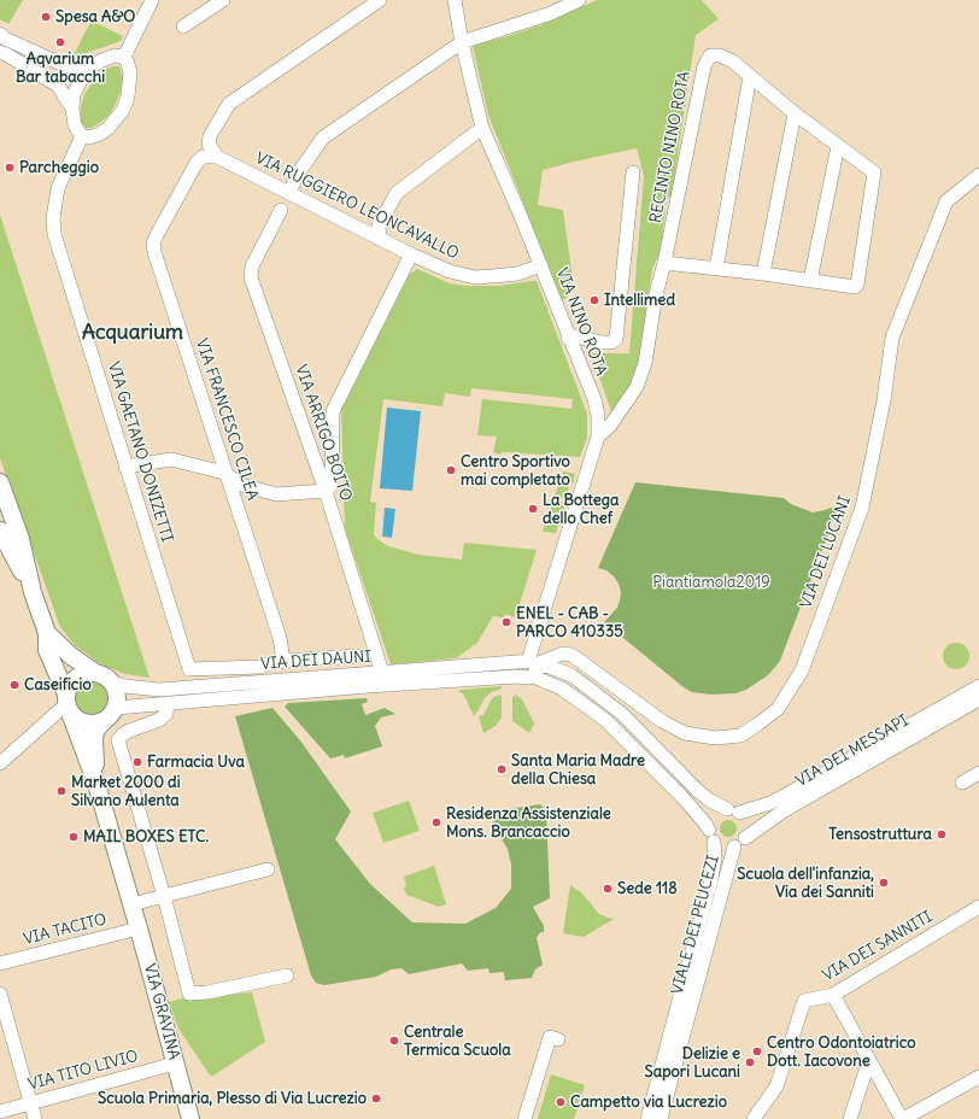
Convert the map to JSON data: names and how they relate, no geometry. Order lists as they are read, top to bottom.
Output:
{
  "streets": {
    "main road": ["VIA GRAVINA"],
    "street": [
      "RECINTO NINO ROTA",
      "VIA RUGGIERO LEONCAVALLO",
      "VIA NINO ROTA",
      "VIA FRANCESCO CILEA",
      "VIA ARRIGO BOITO",
      "VIA GAETANO DONIZETTI",
      "VIA DEI LUCANI",
      "VIA DEI DAUNI",
      "VIA DEI MESSAPI",
      "VIALE DEI PEUCEZI",
      "VIA TACITO",
      "VIA DEI SANNITI",
      "VIA TITO LIVIO"
    ]
  },
  "crossings": [
    ["RECINTO NINO ROTA", "VIA NINO ROTA"],
    ["VIA RUGGIERO LEONCAVALLO", "VIA NINO ROTA"],
    ["VIA RUGGIERO LEONCAVALLO", "VIA FRANCESCO CILEA"],
    ["VIA NINO ROTA", "VIA DEI DAUNI"],
    ["VIA FRANCESCO CILEA", "VIA GAETANO DONIZETTI"],
    ["VIA ARRIGO BOITO", "VIA DEI DAUNI"],
    ["VIA DEI DAUNI", "VIA DEI MESSAPI"],
    ["VIA DEI DAUNI", "VIALE DEI PEUCEZI"],
    ["VIA DEI DAUNI", "VIA GRAVINA"],
    ["VIA DEI MESSAPI", "VIALE DEI PEUCEZI"],
    ["VIA TACITO", "VIA GRAVINA"],
    ["VIA GRAVINA", "VIA TITO LIVIO"]
  ],
  "districts": ["Acquarium"],
  "parks": ["Piantiamola2019"],
  "places": [
    "Spesa A&O",
    "Aqvarium Bar tabacchi",
    "Parcheggio",
    "Intellimed",
    "Centro Sportivo mai completato",
    "La Bottega dello Chef",
    "ENEL - CAB - PARCO 410335",
    "Caseificio",
    "Farmacia Uva",
    "Santa Maria Madre della Chiesa",
    "Market 2000 di Silvano Aulenta",
    "Residenza Assistenziale Mons. Brancaccio",
    "Tensostruttura",
    "MAIL BOXES ETC.",
    "Scuola dell'infanzia, Via dei Sanniti",
    "Sede 118",
    "Centrale Termica Scuola",
    "Centro Odontoiatrico Dott. Iacovone",
    "Delizie e Sapori Lucani",
    "Scuola Primaria, Plesso di Via Lucrezio",
    "Campetto via Lucrezio"
  ]
}
